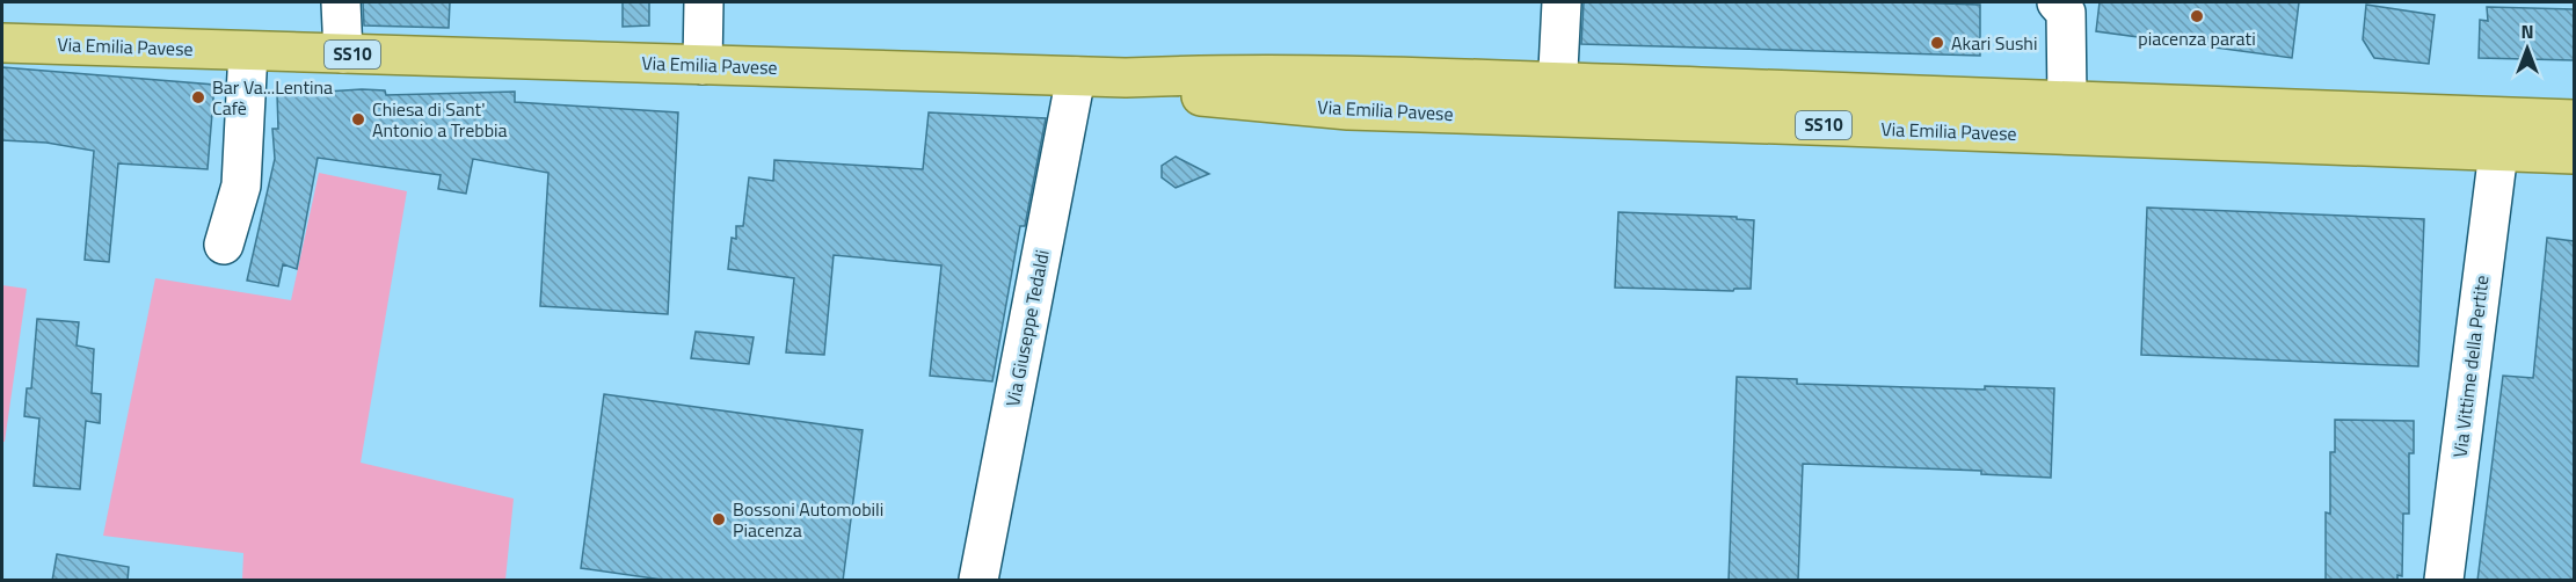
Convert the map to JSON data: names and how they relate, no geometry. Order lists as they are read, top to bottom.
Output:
{
  "streets": {
    "main road": ["Via Emilia Pavese", "SS10"],
    "street": ["Via Giuseppe Tedaldi", "Via Vittime della Pertite"]
  },
  "crossings": [
    ["Via Emilia Pavese", "Via Giuseppe Tedaldi"],
    ["Via Emilia Pavese", "Via Vittime della Pertite"]
  ],
  "places": [
    "piacenza parati",
    "Akari Sushi",
    "Bar Va...Lentina Cafè",
    "Chiesa di Sant' Antonio a Trebbia",
    "Bossoni Automobili Piacenza"
  ],
  "north": "top"
}
